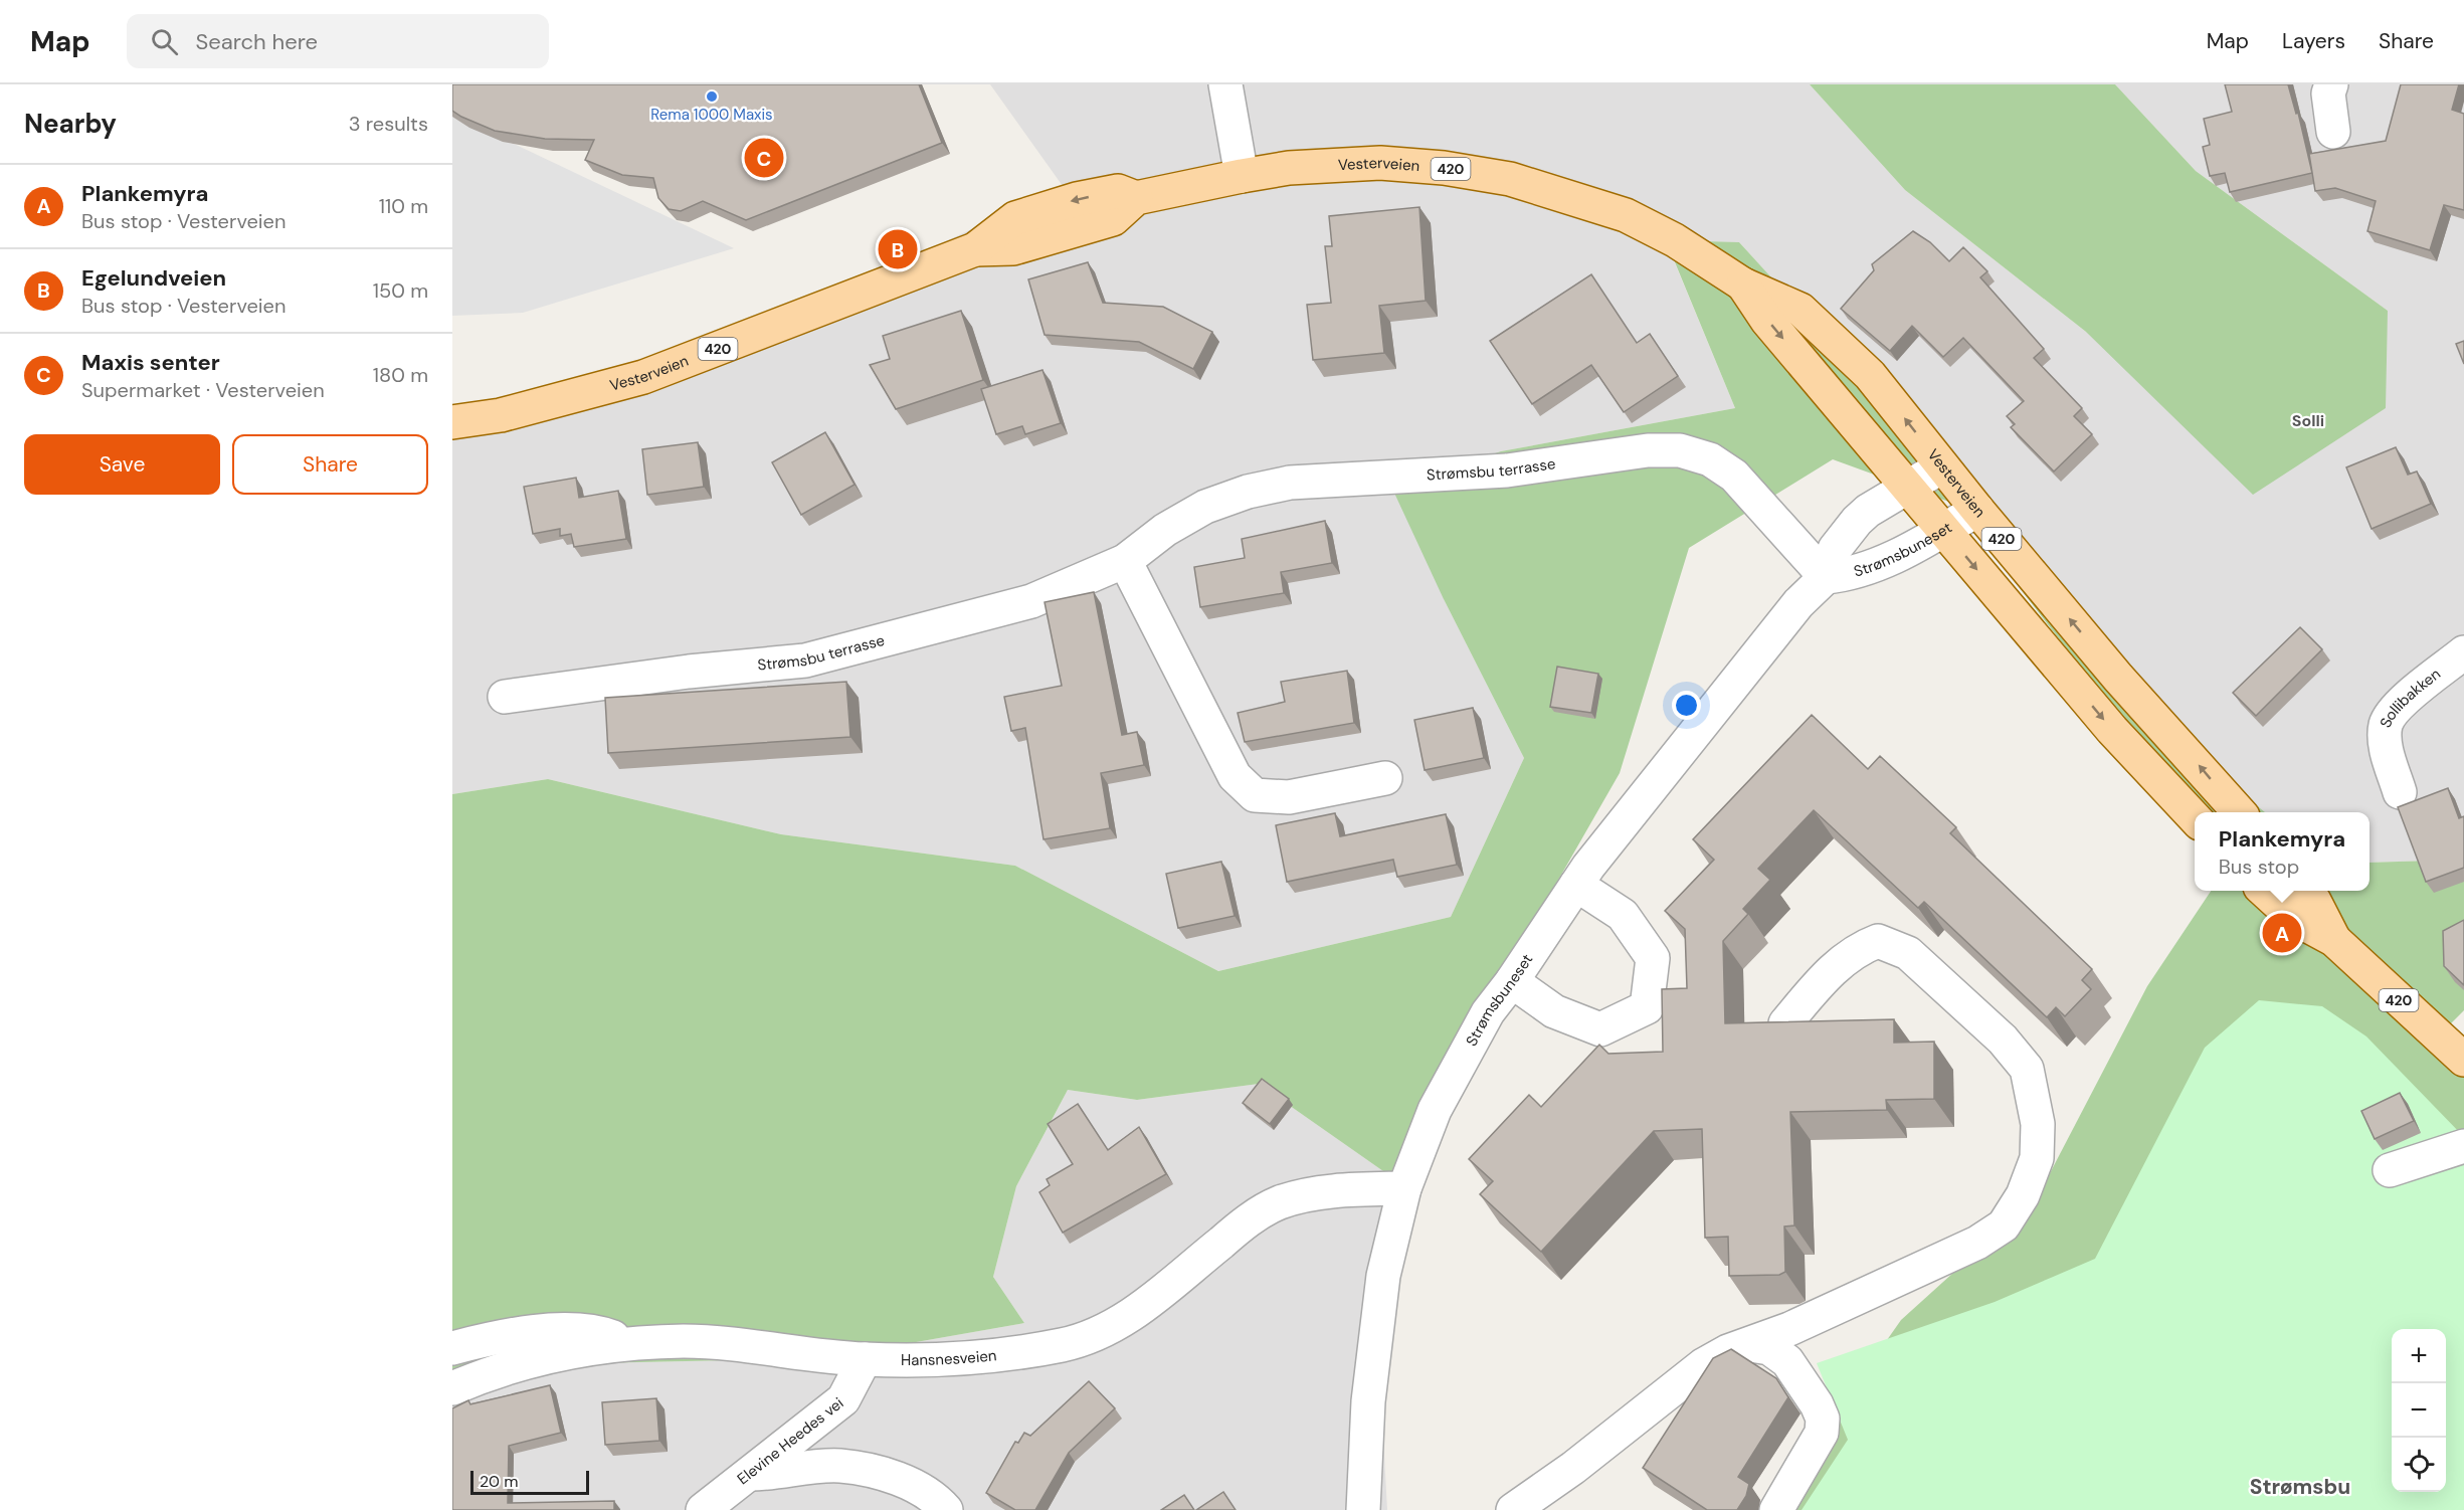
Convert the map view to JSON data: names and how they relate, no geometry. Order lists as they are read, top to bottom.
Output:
{
  "streets": {
    "main road": ["Vesterveien", "420"],
    "street": [
      "Strømsbu terrasse",
      "Strømsbuneset",
      "Sollibakken",
      "Hansnesveien",
      "Elevine Heedes vei"
    ]
  },
  "crossings": [
    ["Vesterveien", "Strømsbuneset"],
    ["Strømsbu terrasse", "Strømsbuneset"],
    ["Strømsbuneset", "Hansnesveien"],
    ["Hansnesveien", "Elevine Heedes vei"]
  ],
  "districts": ["Solli", "Strømsbu"],
  "places": ["Rema 1000 Maxis"],
  "scale_bar": "20 m",
  "page": {
    "header": "Map",
    "search": "Search here",
    "nav": ["Map", "Layers", "Share"],
    "heading": ["Nearby", "3 results"],
    "pins": ["C", "B", "A"],
    "list": [
      {
        "mark": "A",
        "name": "Plankemyra",
        "note": "Bus stop · Vesterveien",
        "value": "110 m"
      },
      {
        "mark": "B",
        "name": "Egelundveien",
        "note": "Bus stop · Vesterveien",
        "value": "150 m"
      },
      {
        "mark": "C",
        "name": "Maxis senter",
        "note": "Supermarket · Vesterveien",
        "value": "180 m"
      }
    ],
    "buttons": ["Save", "Share"],
    "popup": ["Plankemyra", "Bus stop"],
    "map_buttons": ["+", "−"],
    "scale": "20 m"
  }
}
